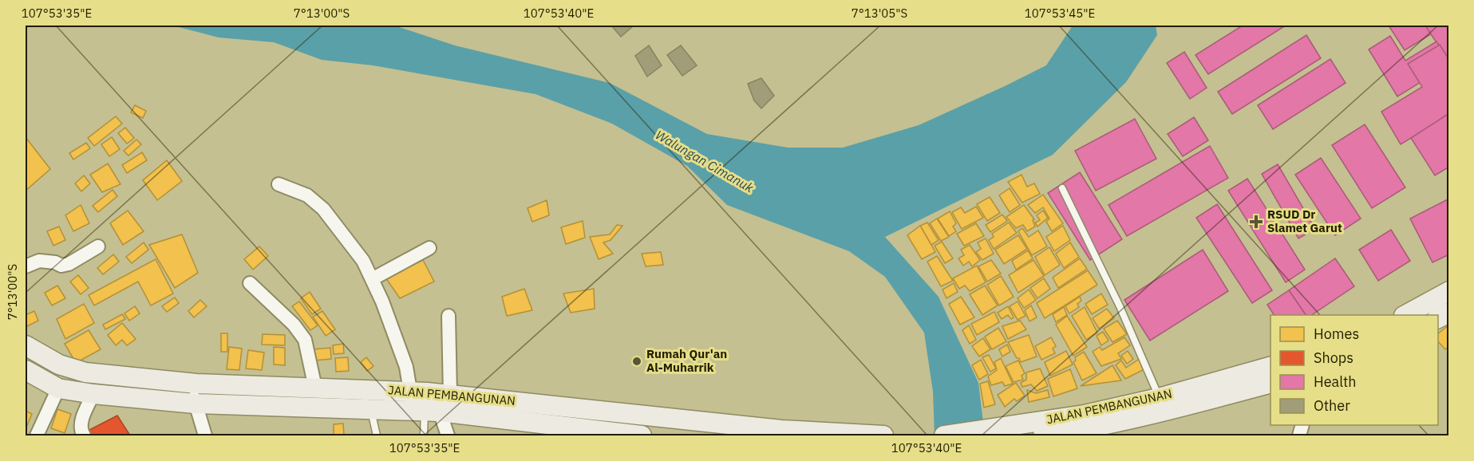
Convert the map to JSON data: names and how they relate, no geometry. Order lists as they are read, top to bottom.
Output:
{
  "streets": {
    "main road": ["JALAN PEMBANGUNAN"]
  },
  "water": ["Walungan Cimanuk"],
  "places": {
    "health": ["RSUD Dr Slamet Garut"],
    "other": ["Rumah Qur'an Al-Muharrik"]
  },
  "legend": [
    "Homes",
    "Shops",
    "Health",
    "Other"
  ],
  "coordinates": [
    "107°53'35\"E",
    "7°13'00\"S",
    "107°53'40\"E",
    "7°13'05\"S",
    "107°53'45\"E"
  ]
}
